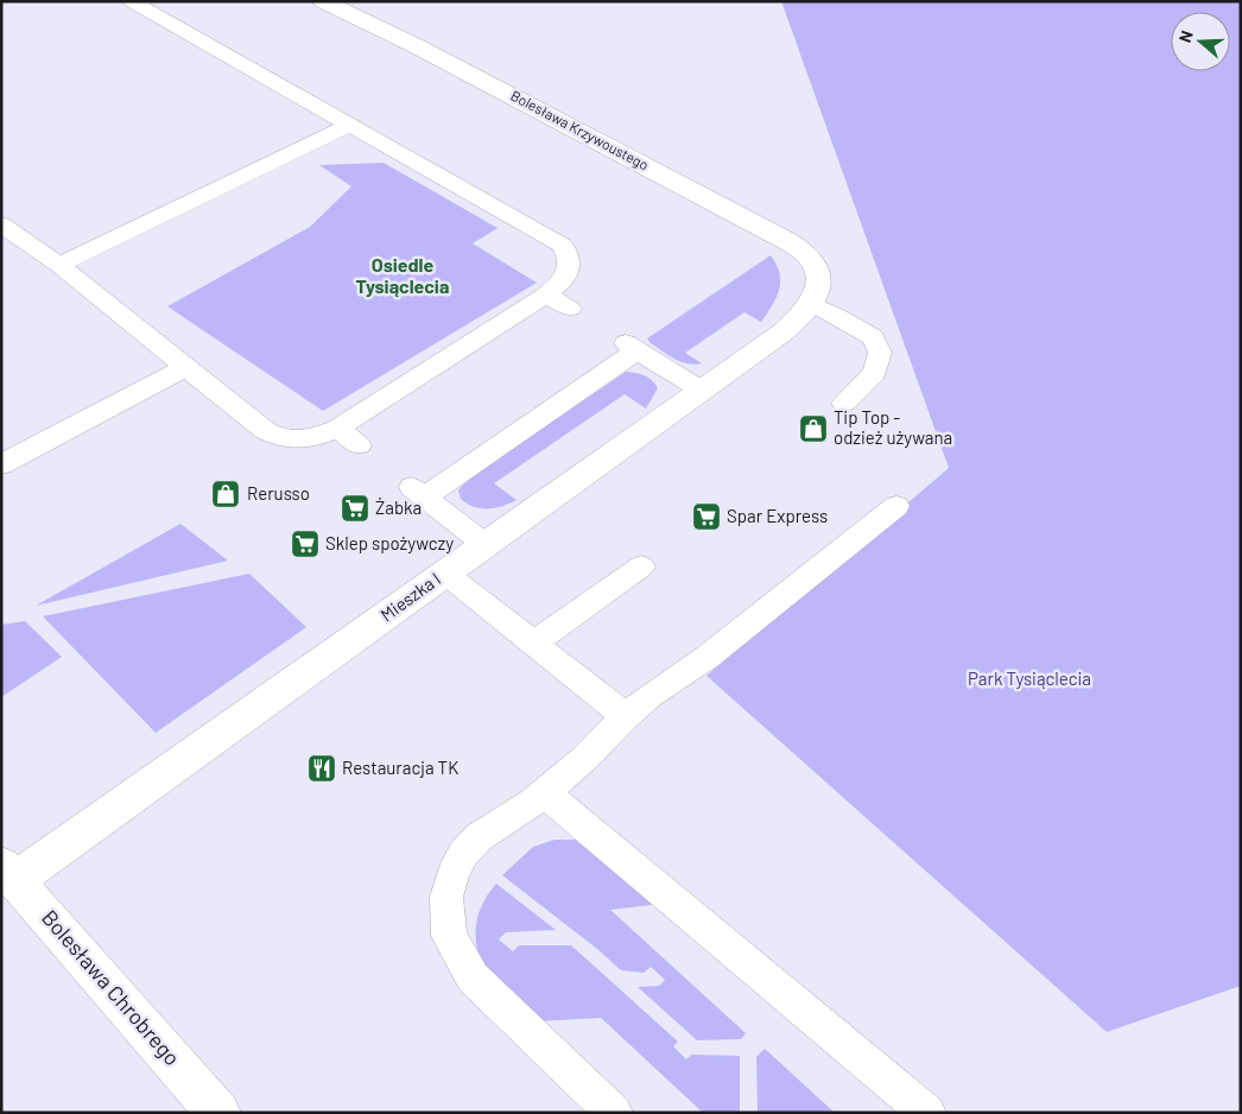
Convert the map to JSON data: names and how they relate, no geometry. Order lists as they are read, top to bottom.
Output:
{
  "streets": {
    "street": ["Bolesława Krzywoustego", "Mieszka I", "Bolesława Chrobrego"]
  },
  "crossings": [
    ["Bolesława Krzywoustego", "Mieszka I"],
    ["Mieszka I", "Bolesława Chrobrego"]
  ],
  "districts": ["Osiedle Tysiąclecia"],
  "parks": ["Park Tysiąclecia"],
  "places": {
    "shop": ["Tip Top - odzież używana", "Rerusso"],
    "supermarket": ["Żabka", "Spar Express", "Sklep spożywczy"],
    "restaurant": ["Restauracja TK"]
  },
  "north": "left"
}
